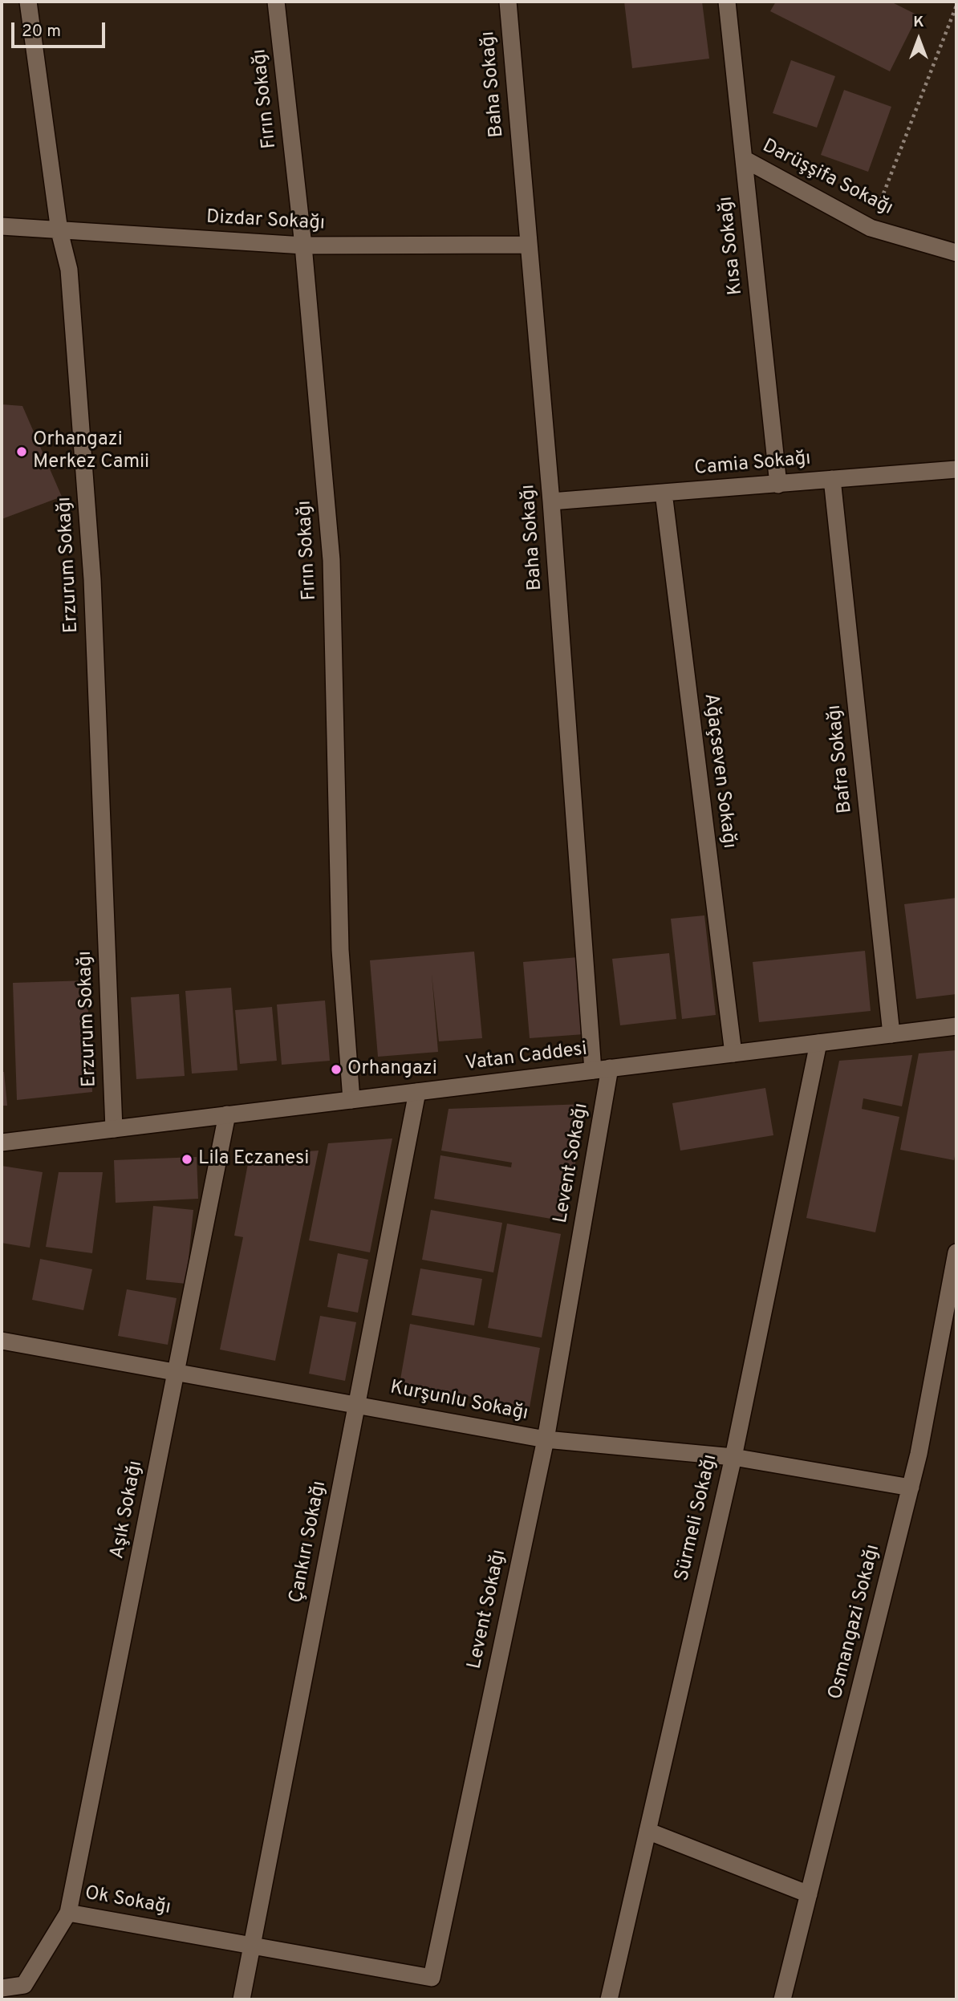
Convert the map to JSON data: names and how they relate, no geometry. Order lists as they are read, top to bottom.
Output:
{
  "streets": {
    "street": [
      "Baha Sokağı",
      "Fırın Sokağı",
      "Darüşşifa Sokağı",
      "Dizdar Sokağı",
      "Kısa Sokağı",
      "Camia Sokağı",
      "Erzurum Sokağı",
      "Bafra Sokağı",
      "Ağaçseven Sokağı",
      "Vatan Caddesi",
      "Levent Sokağı",
      "Kurşunlu Sokağı",
      "Aşık Sokağı",
      "Sürmeli Sokağı",
      "Çankırı Sokağı",
      "Osmangazi Sokağı",
      "Ok Sokağı"
    ]
  },
  "crossings": [
    ["Baha Sokağı", "Dizdar Sokağı"],
    ["Baha Sokağı", "Camia Sokağı"],
    ["Baha Sokağı", "Vatan Caddesi"],
    ["Baha Sokağı", "Levent Sokağı"],
    ["Fırın Sokağı", "Dizdar Sokağı"],
    ["Fırın Sokağı", "Vatan Caddesi"],
    ["Darüşşifa Sokağı", "Kısa Sokağı"],
    ["Dizdar Sokağı", "Erzurum Sokağı"],
    ["Kısa Sokağı", "Camia Sokağı"],
    ["Camia Sokağı", "Bafra Sokağı"],
    ["Camia Sokağı", "Ağaçseven Sokağı"],
    ["Erzurum Sokağı", "Vatan Caddesi"],
    ["Bafra Sokağı", "Vatan Caddesi"],
    ["Ağaçseven Sokağı", "Vatan Caddesi"],
    ["Vatan Caddesi", "Levent Sokağı"],
    ["Vatan Caddesi", "Aşık Sokağı"],
    ["Vatan Caddesi", "Sürmeli Sokağı"],
    ["Vatan Caddesi", "Çankırı Sokağı"],
    ["Levent Sokağı", "Kurşunlu Sokağı"],
    ["Levent Sokağı", "Çankırı Sokağı"],
    ["Levent Sokağı", "Ok Sokağı"],
    ["Kurşunlu Sokağı", "Aşık Sokağı"],
    ["Kurşunlu Sokağı", "Sürmeli Sokağı"],
    ["Kurşunlu Sokağı", "Çankırı Sokağı"],
    ["Kurşunlu Sokağı", "Osmangazi Sokağı"],
    ["Aşık Sokağı", "Ok Sokağı"],
    ["Çankırı Sokağı", "Ok Sokağı"]
  ],
  "places": ["Orhangazi Merkez Camii", "Orhangazi", "Lila Eczanesi"],
  "scale_bar": "20 m",
  "north": "top"
}
